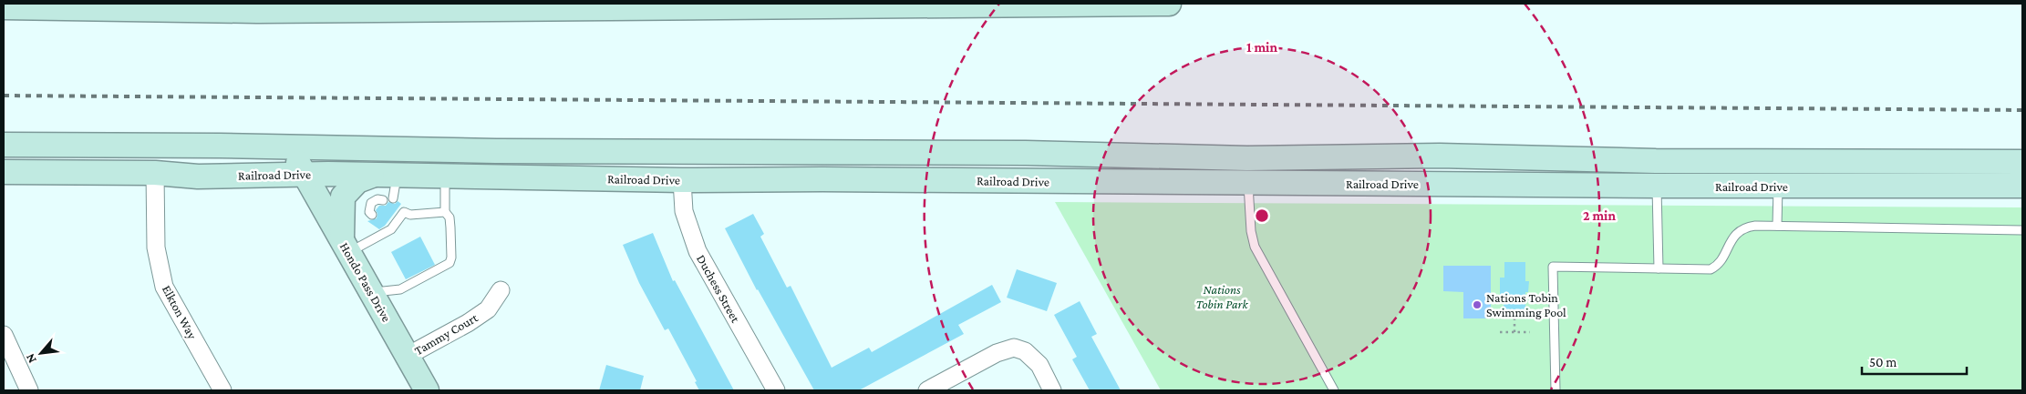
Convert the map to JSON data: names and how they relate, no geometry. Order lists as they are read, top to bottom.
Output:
{
  "streets": {
    "main road": ["Railroad Drive", "Hondo Pass Drive"],
    "street": ["Duchess Street", "Elkton Way", "Tammy Court"]
  },
  "crossings": [
    ["Railroad Drive", "Hondo Pass Drive"],
    ["Railroad Drive", "Duchess Street"],
    ["Railroad Drive", "Elkton Way"],
    ["Hondo Pass Drive", "Tammy Court"]
  ],
  "parks": ["Nations Tobin Park"],
  "places": ["Nations Tobin Swimming Pool"],
  "scale_bar": "50 m",
  "north": "bottom left",
  "rings": ["1 min", "2 min"]
}
